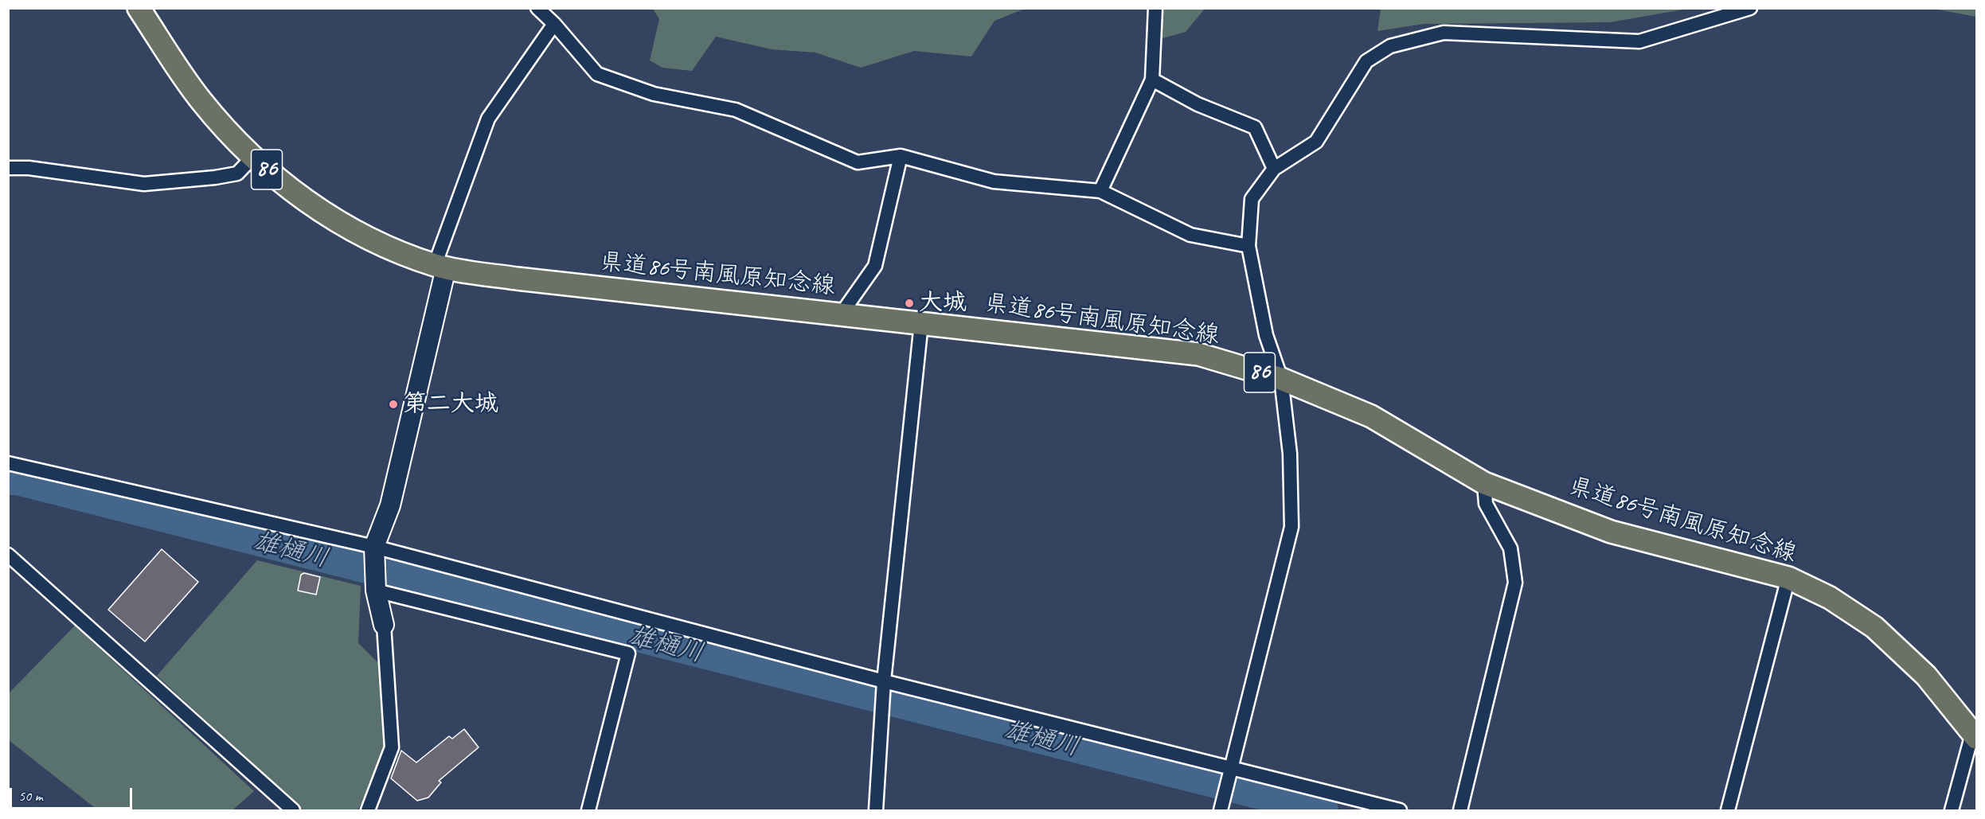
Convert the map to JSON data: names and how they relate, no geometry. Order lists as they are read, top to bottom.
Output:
{
  "streets": {
    "main road": ["86", "県道86号南風原知念線"]
  },
  "water": ["雄樋川"],
  "places": ["大城", "第二大城"],
  "scale_bar": "50 m"
}
